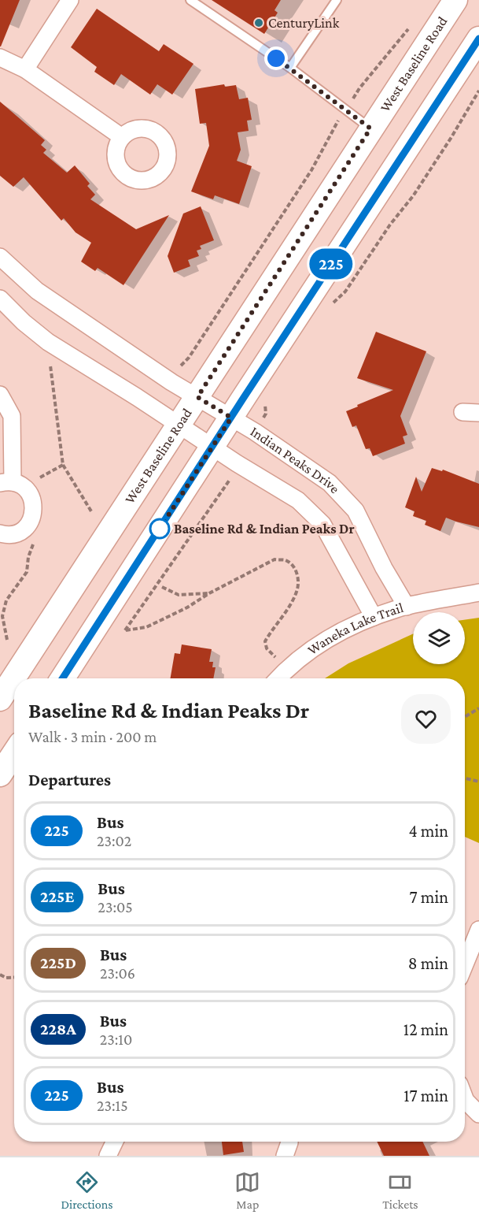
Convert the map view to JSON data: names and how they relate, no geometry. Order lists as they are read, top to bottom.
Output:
{
  "streets": {
    "main road": ["West Baseline Road"],
    "street": ["Indian Peaks Drive", "Waneka Lake Trail"]
  },
  "crossings": [
    ["West Baseline Road", "Indian Peaks Drive"],
    ["Indian Peaks Drive", "Waneka Lake Trail"]
  ],
  "places": ["CenturyLink", "Baseline Rd & Indian Peaks Dr"],
  "lines": ["bus line 225"],
  "page": {
    "on_map": "225",
    "heading": [
      ["Baseline Rd & Indian Peaks Dr", "Walk · 3 min · 200 m"],
      "Departures"
    ],
    "list": [
      {
        "mark": "225",
        "name": "Bus",
        "note": "23:02",
        "value": "4 min"
      },
      {
        "mark": "225E",
        "name": "Bus",
        "note": "23:05",
        "value": "7 min"
      },
      {
        "mark": "225D",
        "name": "Bus",
        "note": "23:06",
        "value": "8 min"
      },
      {
        "mark": "228A",
        "name": "Bus",
        "note": "23:10",
        "value": "12 min"
      },
      {
        "mark": "225",
        "name": "Bus",
        "note": "23:15",
        "value": "17 min"
      }
    ],
    "tabs": ["Directions", "Map", "Tickets"]
  }
}
